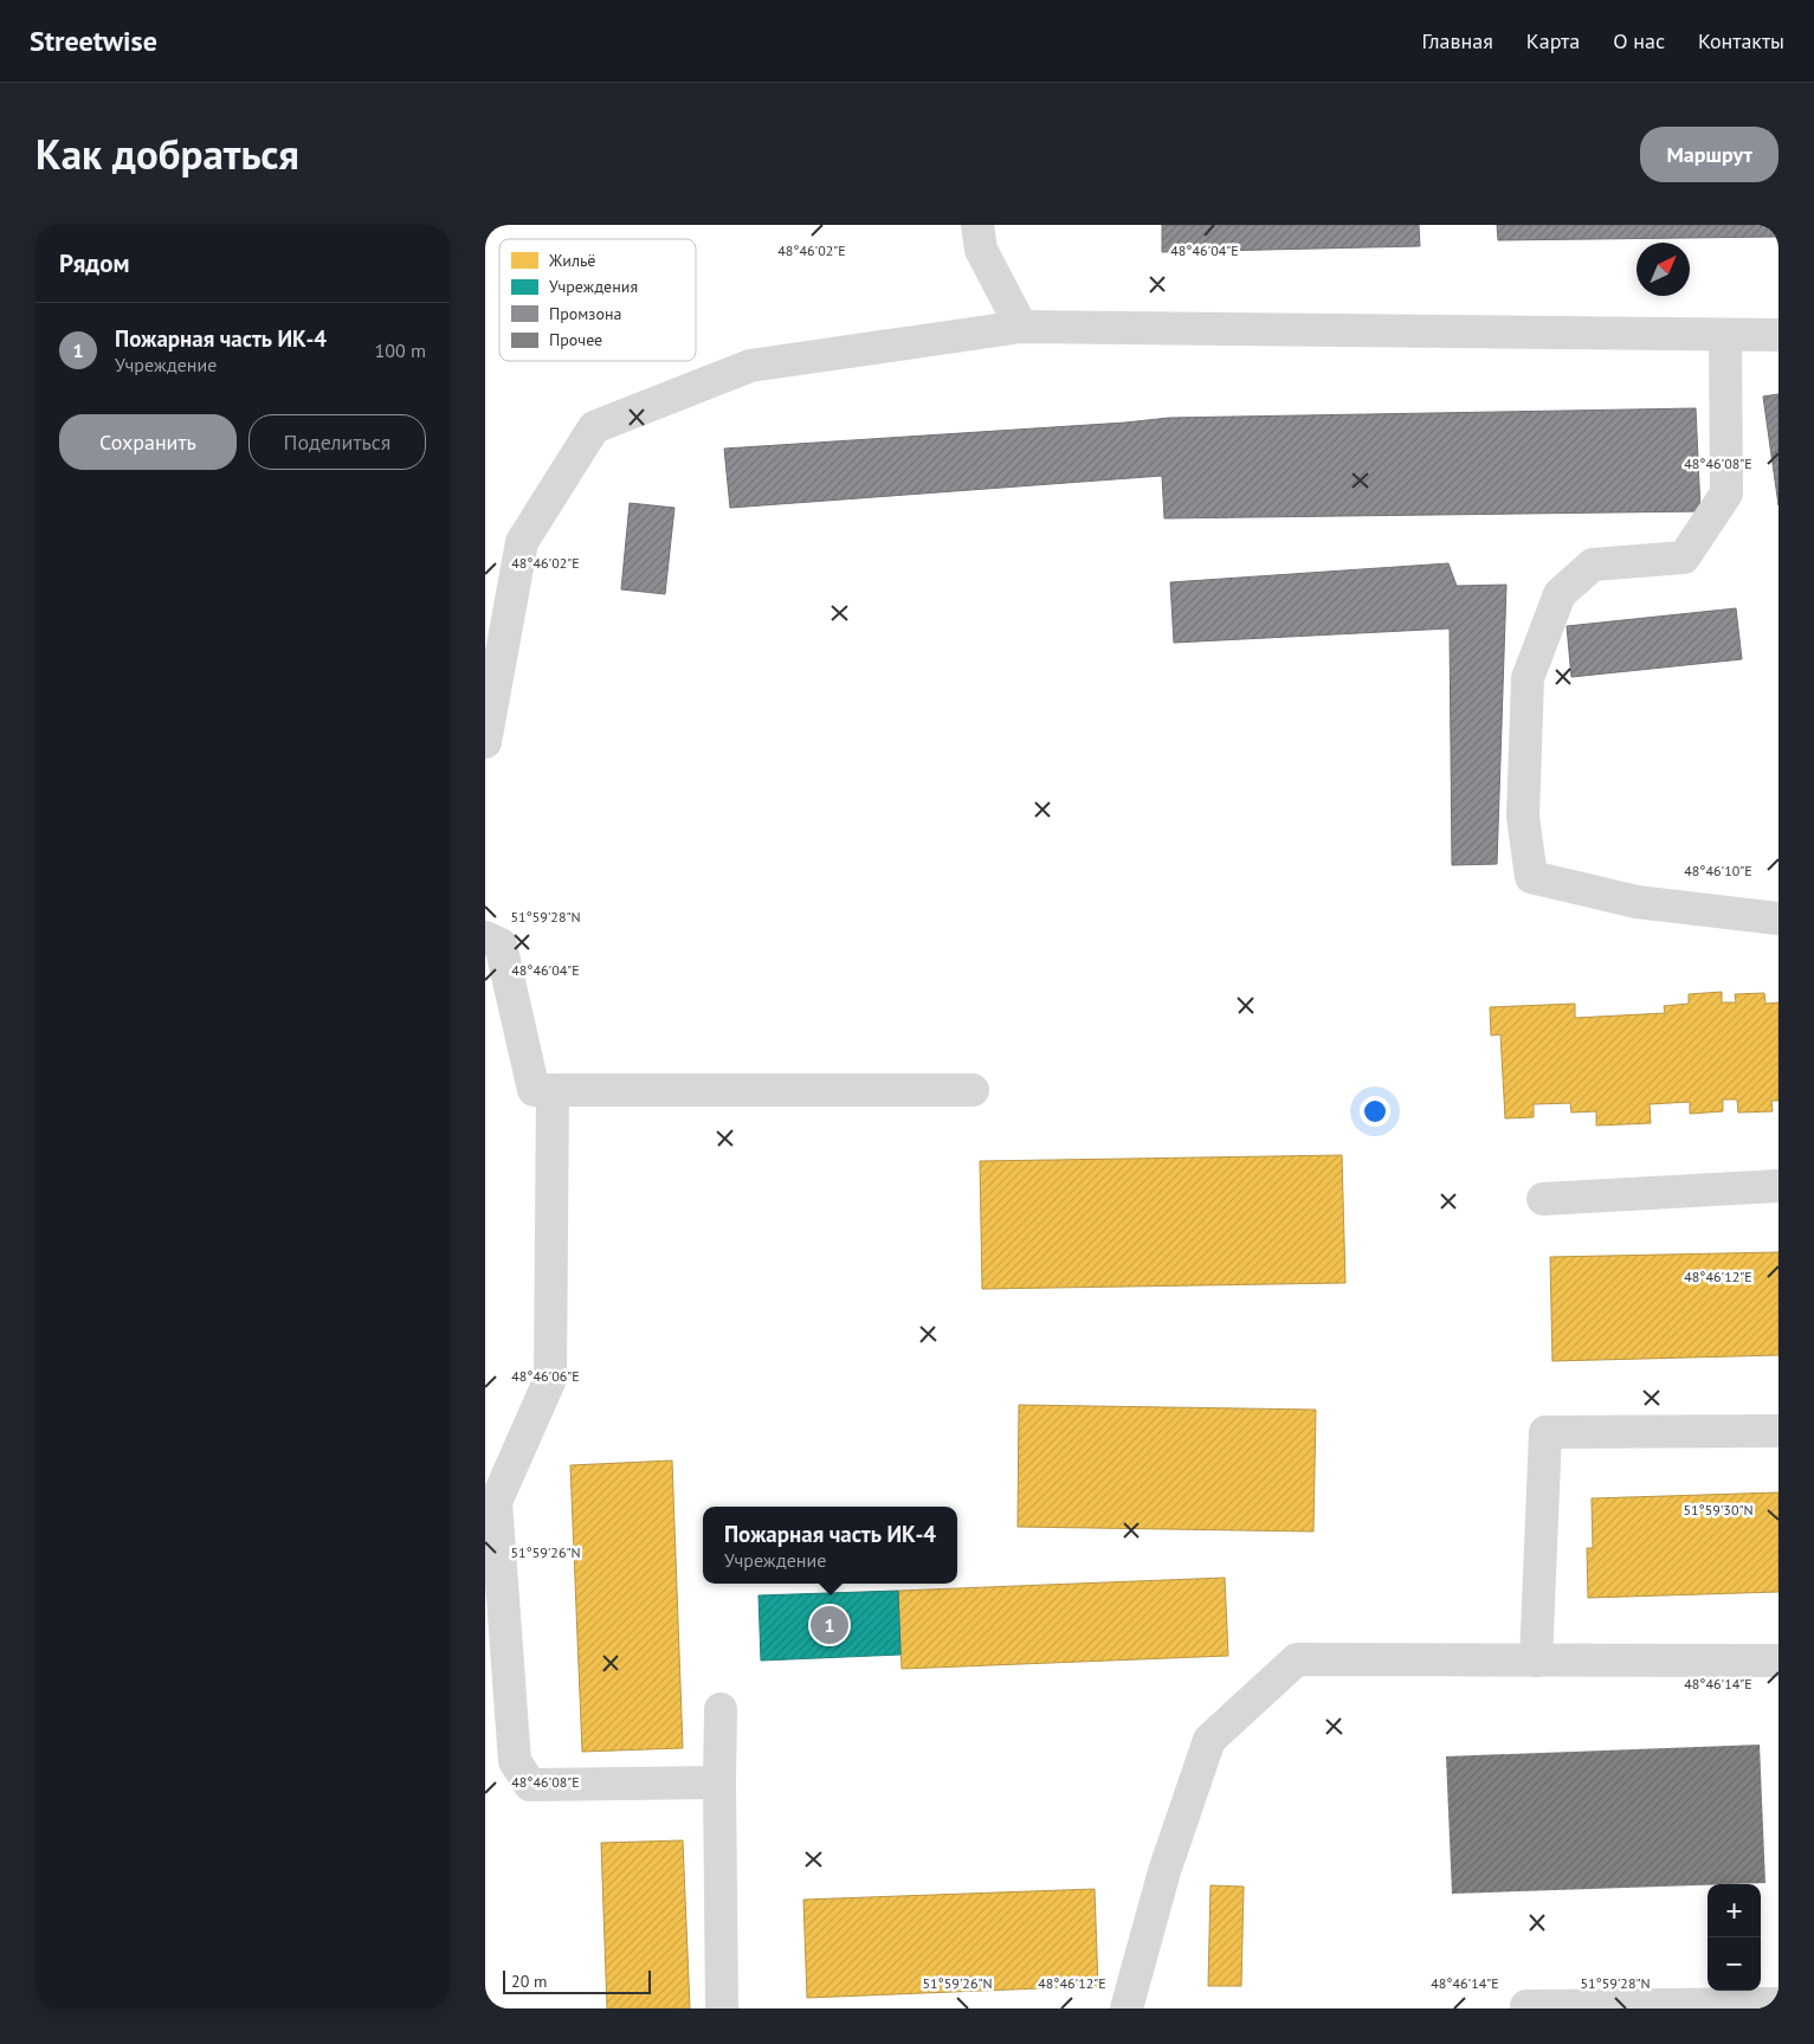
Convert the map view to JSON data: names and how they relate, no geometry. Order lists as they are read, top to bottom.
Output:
{
  "legend": [
    "Жильё",
    "Учреждения",
    "Промзона",
    "Прочее"
  ],
  "scale_bar": "20 m",
  "north": "top right",
  "page": {
    "header": "Streetwise",
    "nav": [
      "Главная",
      "Карта",
      "О нас",
      "Контакты"
    ],
    "title": "Как добраться",
    "buttons": [
      "Маршрут",
      ["Сохранить", "Поделиться"]
    ],
    "heading": "Рядом",
    "list": [
      {
        "mark": "1",
        "name": "Пожарная часть ИК-4",
        "note": "Учреждение",
        "value": "100 m"
      }
    ],
    "popup": ["Пожарная часть ИК-4", "Учреждение"],
    "pins": "1",
    "map_buttons": ["+", "−"],
    "scale": "20 m"
  },
  "coordinates": [
    "48°46'02\"E",
    "48°46'04\"E",
    "48°46'08\"E",
    "48°46'10\"E",
    "51°59'28\"N",
    "48°46'12\"E",
    "48°46'06\"E",
    "51°59'30\"N",
    "51°59'26\"N",
    "48°46'14\"E"
  ]
}
